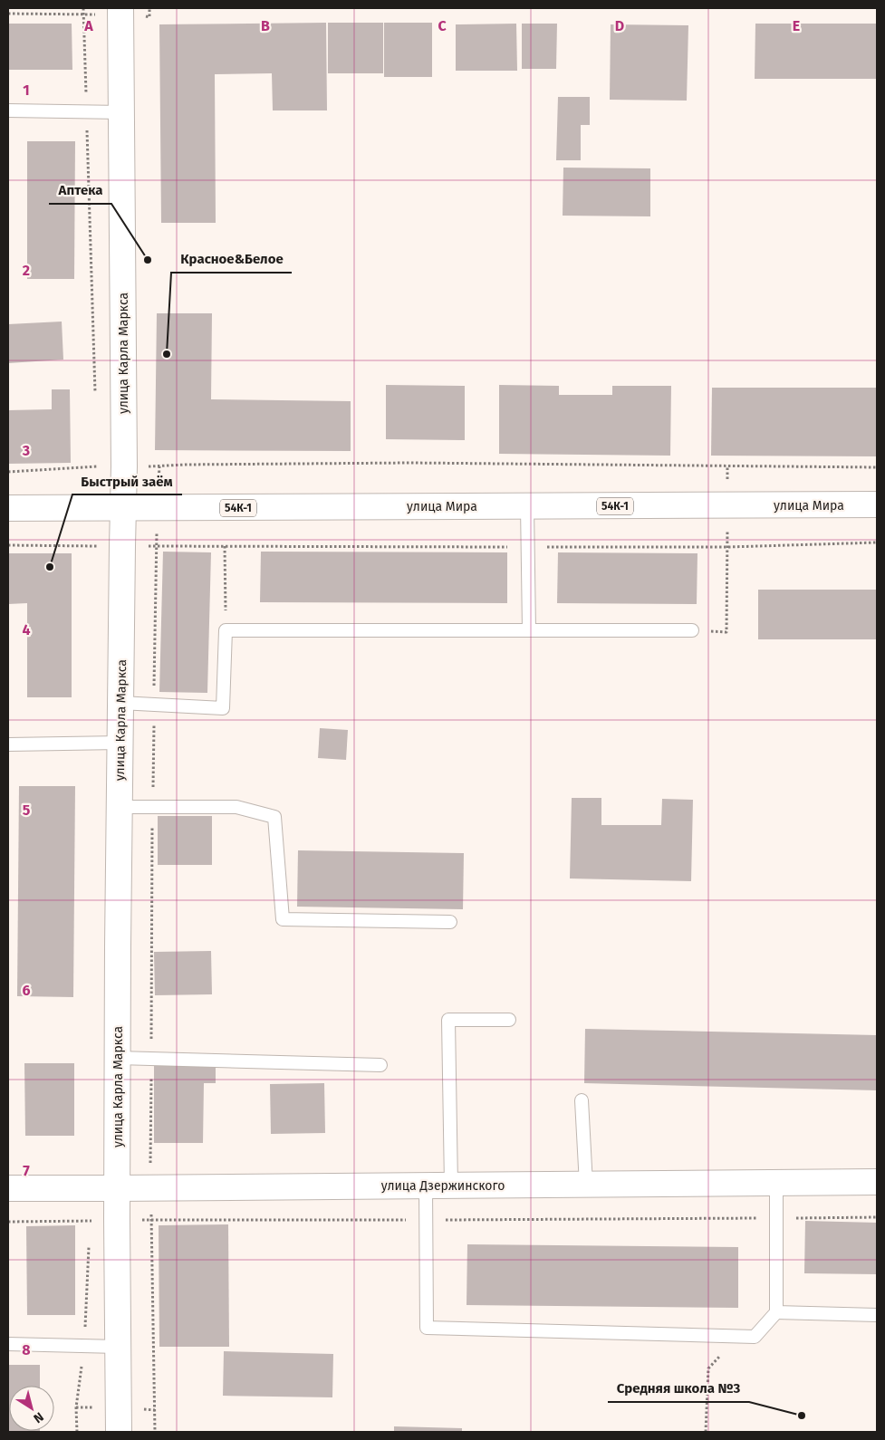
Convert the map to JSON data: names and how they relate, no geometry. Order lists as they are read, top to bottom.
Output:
{
  "streets": {
    "main road": [
      "улица Карла Маркса",
      "улица Мира",
      "54К-1",
      "улица Дзержинского"
    ]
  },
  "crossings": [
    ["улица Карла Маркса", "улица Мира"],
    ["улица Карла Маркса", "улица Дзержинского"]
  ],
  "places": [
    "Аптека",
    "Красное&Белое",
    "Быстрый заём",
    "Средняя школа №3"
  ],
  "north": "bottom right",
  "grid": {
    "columns": [
      "A",
      "B",
      "C",
      "D",
      "E"
    ],
    "rows": [
      "1",
      "2",
      "3",
      "4",
      "5",
      "6",
      "7",
      "8"
    ]
  }
}
